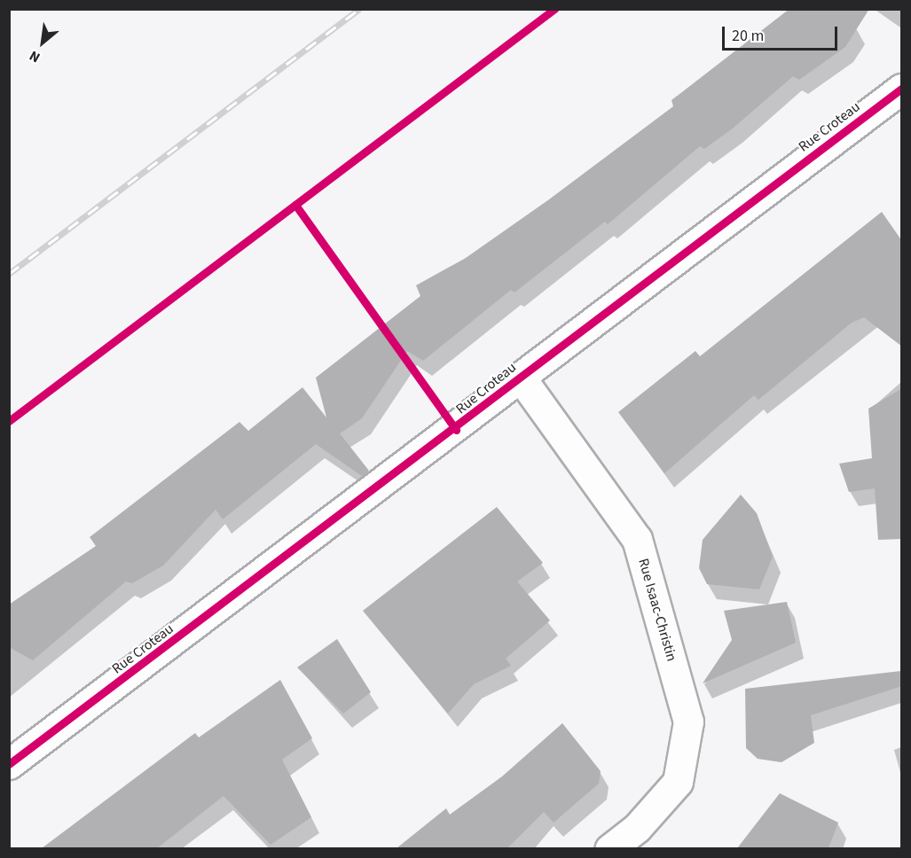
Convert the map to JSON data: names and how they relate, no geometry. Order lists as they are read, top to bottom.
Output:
{
  "streets": {
    "street": ["Rue Croteau", "Rue Isaac-Christin"]
  },
  "crossings": [
    ["Rue Croteau", "Rue Isaac-Christin"]
  ],
  "scale_bar": "20 m",
  "north": "bottom left"
}
